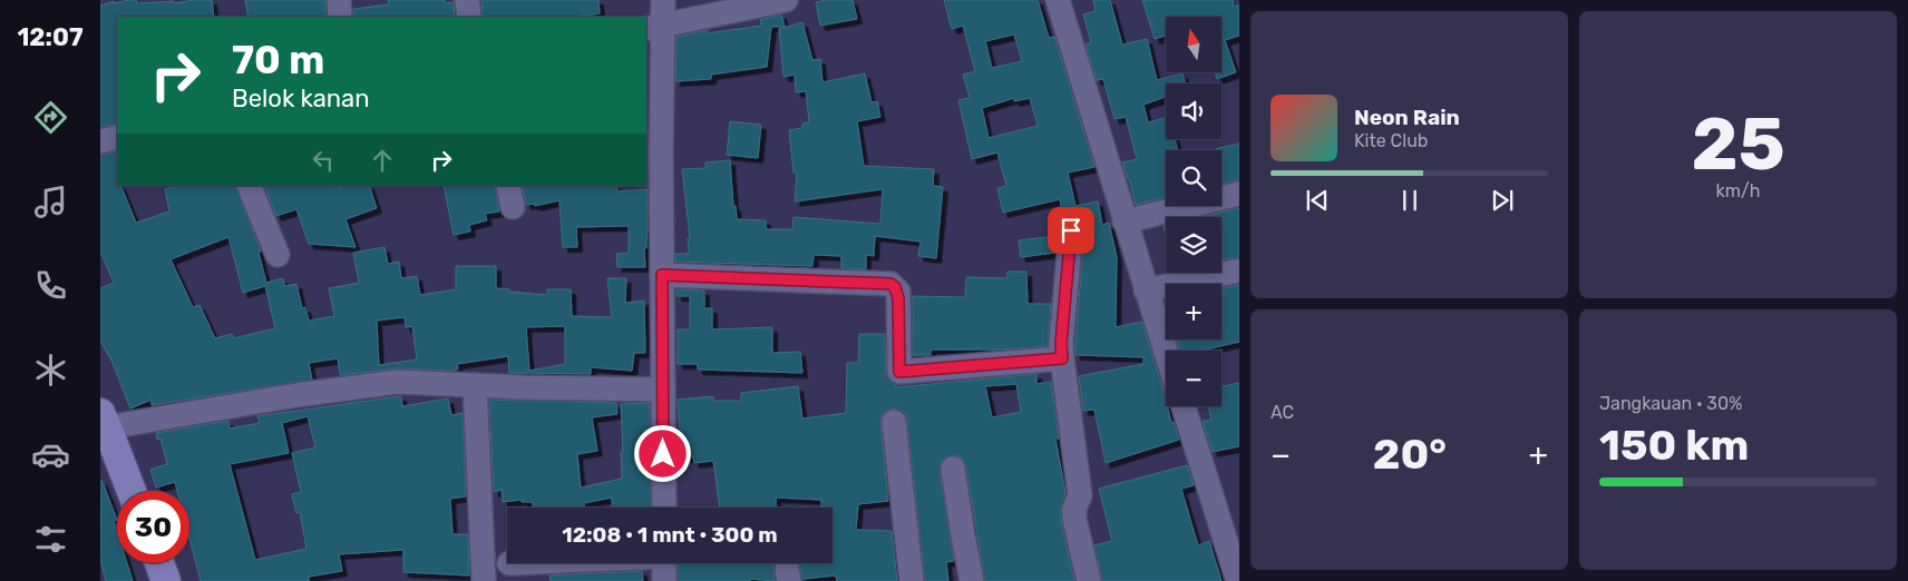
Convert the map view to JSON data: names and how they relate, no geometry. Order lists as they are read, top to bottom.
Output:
{
  "north": "top",
  "page": {
    "tabs": "12:07",
    "tile": [
      ["25", "km/h"],
      "AC",
      ["Jangkauan · 30%", "150 km"]
    ],
    "map_buttons": ["+", "−"],
    "turn": ["70 m", "Belok kanan"],
    "song": ["Neon Rain", "Kite Club"],
    "heat": ["−", "20°", "+"],
    "limit": "30",
    "trip": "12:08 · 1 mnt · 300 m"
  }
}
